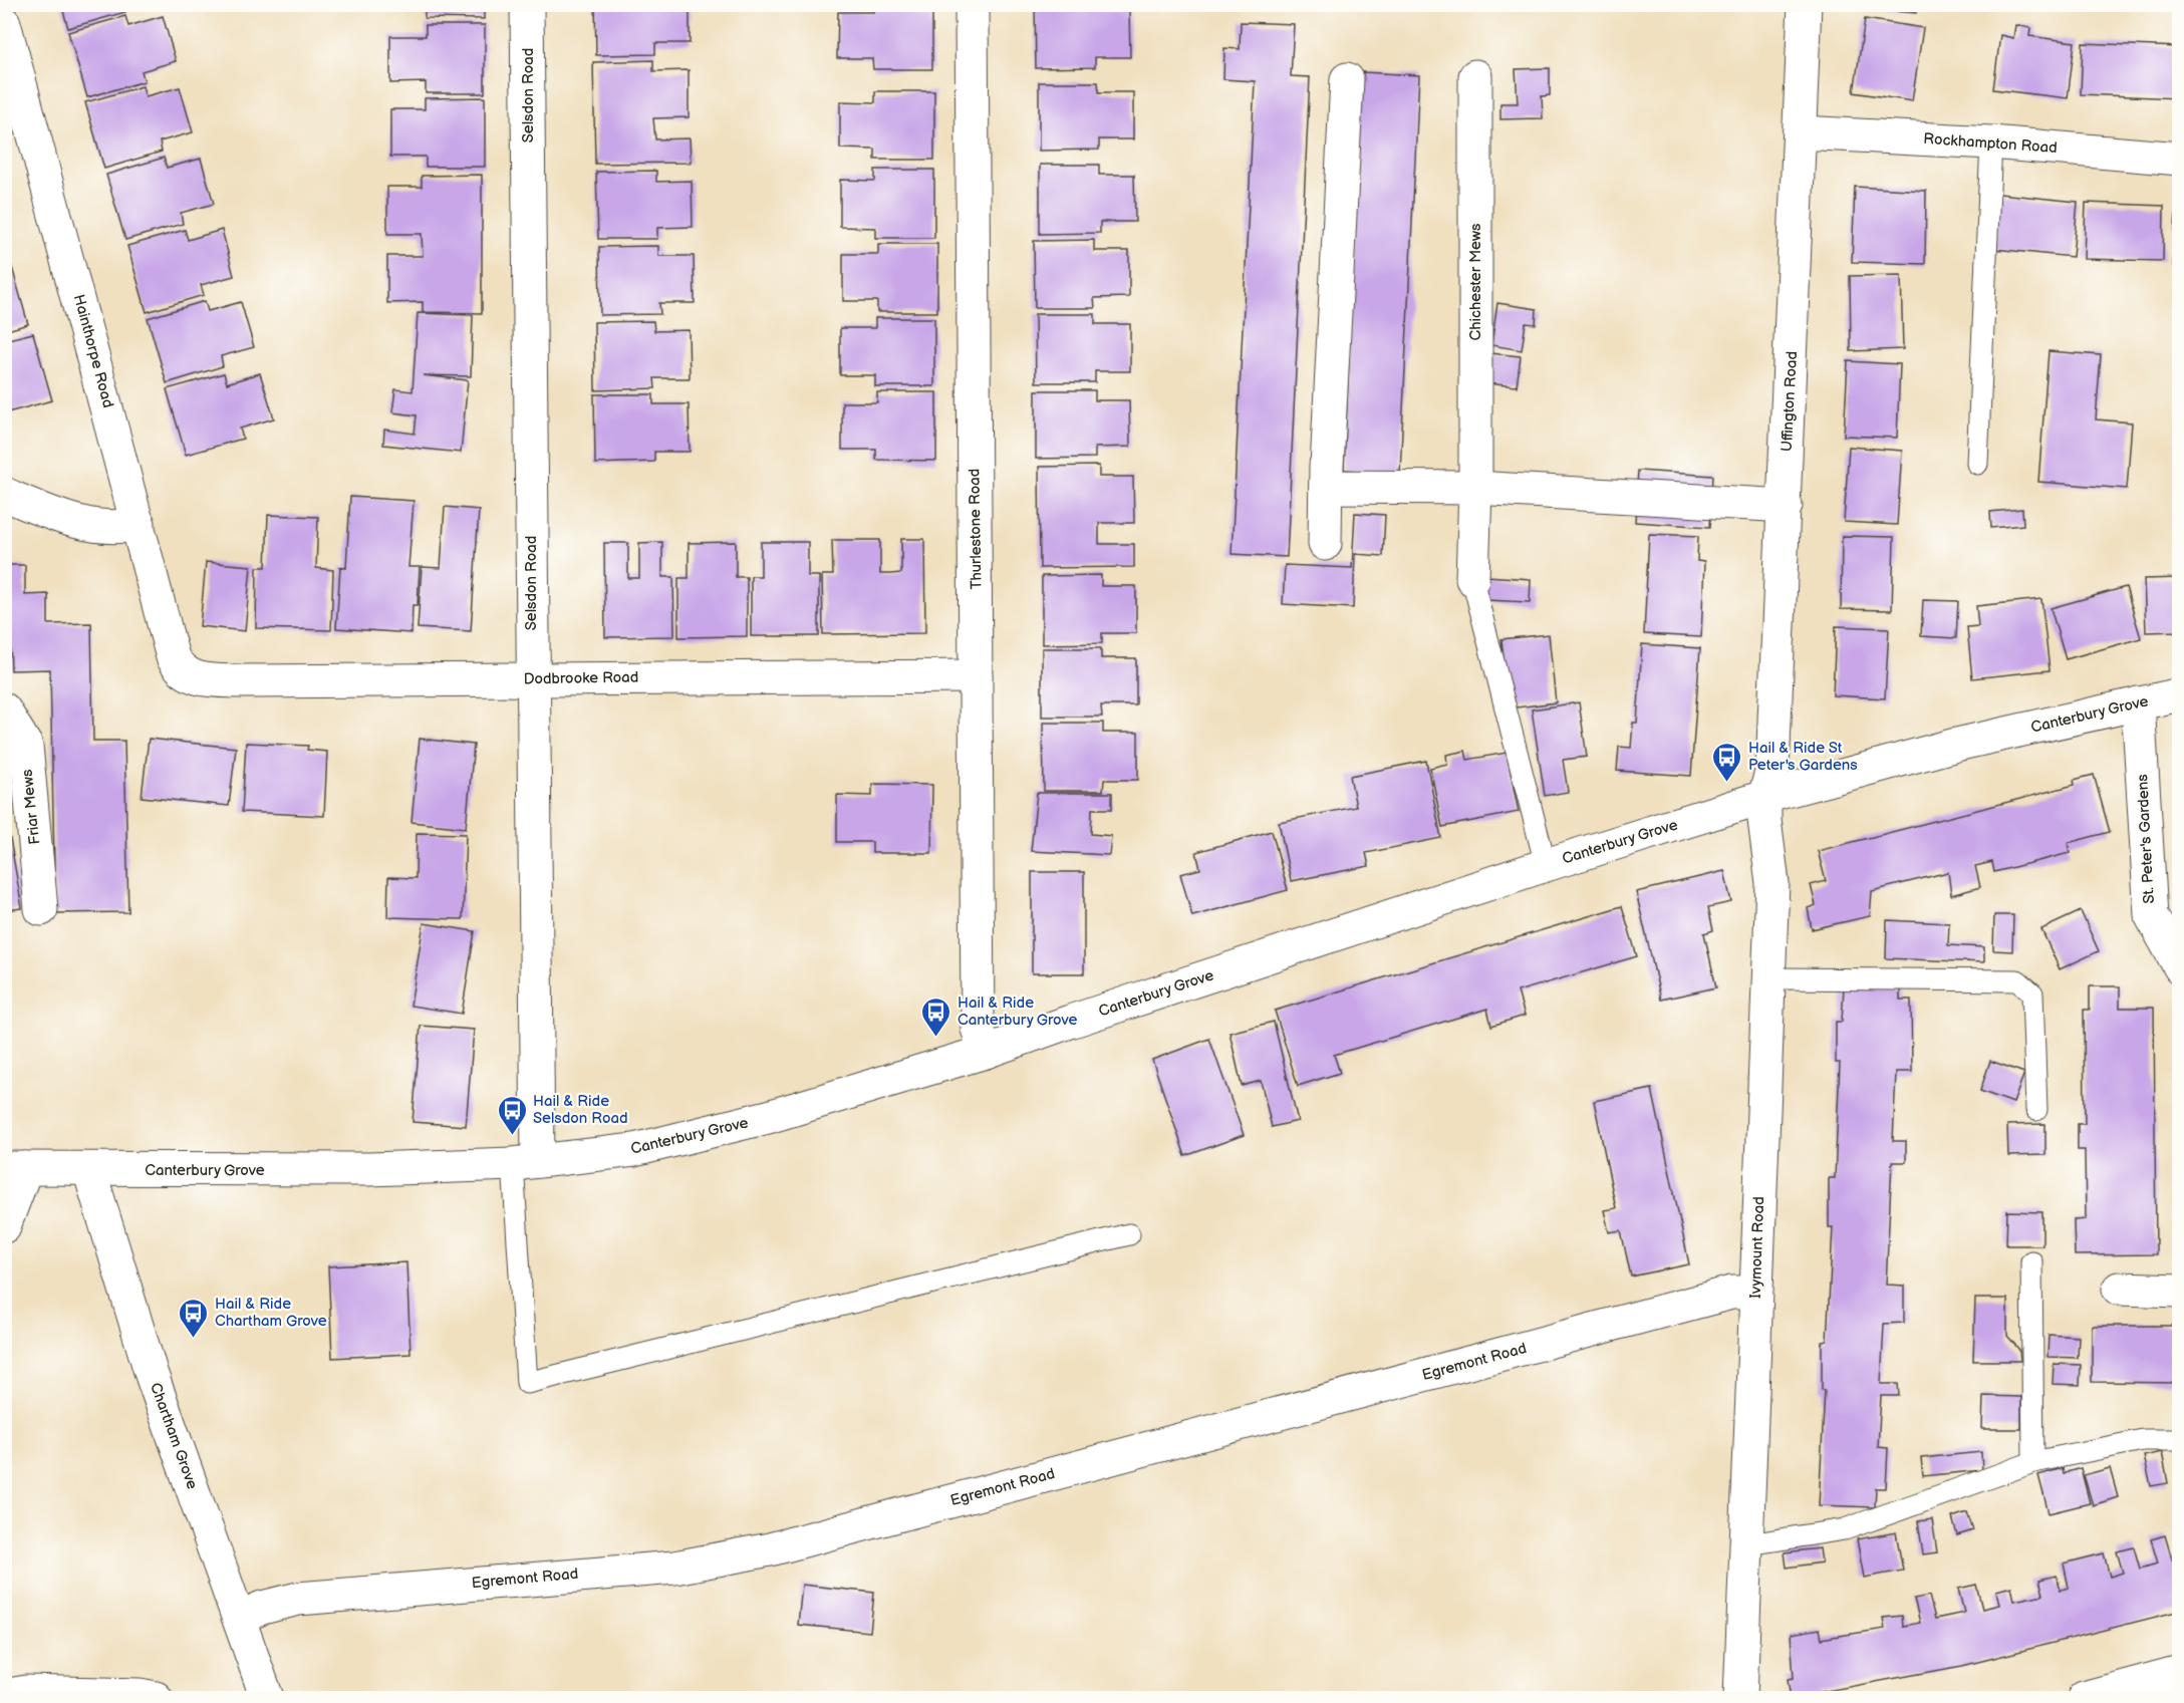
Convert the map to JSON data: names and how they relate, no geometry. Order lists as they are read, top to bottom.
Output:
{
  "streets": {
    "street": [
      "Selsdon Road",
      "Rockhampton Road",
      "Chichester Mews",
      "Hainthorpe Road",
      "Uffington Road",
      "Thurlestone Road",
      "Dodbrooke Road",
      "Canterbury Grove",
      "Friar Mews",
      "St. Peter's Gardens",
      "Ivymount Road",
      "Egremont Road",
      "Chartham Grove"
    ]
  },
  "crossings": [
    ["Selsdon Road", "Dodbrooke Road"],
    ["Selsdon Road", "Canterbury Grove"],
    ["Rockhampton Road", "Uffington Road"],
    ["Hainthorpe Road", "Dodbrooke Road"],
    ["Uffington Road", "Canterbury Grove"],
    ["Uffington Road", "Ivymount Road"],
    ["Thurlestone Road", "Dodbrooke Road"],
    ["Thurlestone Road", "Canterbury Grove"],
    ["Canterbury Grove", "St. Peter's Gardens"],
    ["Canterbury Grove", "Ivymount Road"],
    ["Canterbury Grove", "Chartham Grove"],
    ["Ivymount Road", "Egremont Road"],
    ["Egremont Road", "Chartham Grove"]
  ],
  "places": {
    "bus stop": [
      "Hail & Ride St Peter's Gardens",
      "Hail & Ride Canterbury Grove",
      "Hail & Ride Selsdon Road",
      "Hail & Ride Chartham Grove"
    ]
  }
}
